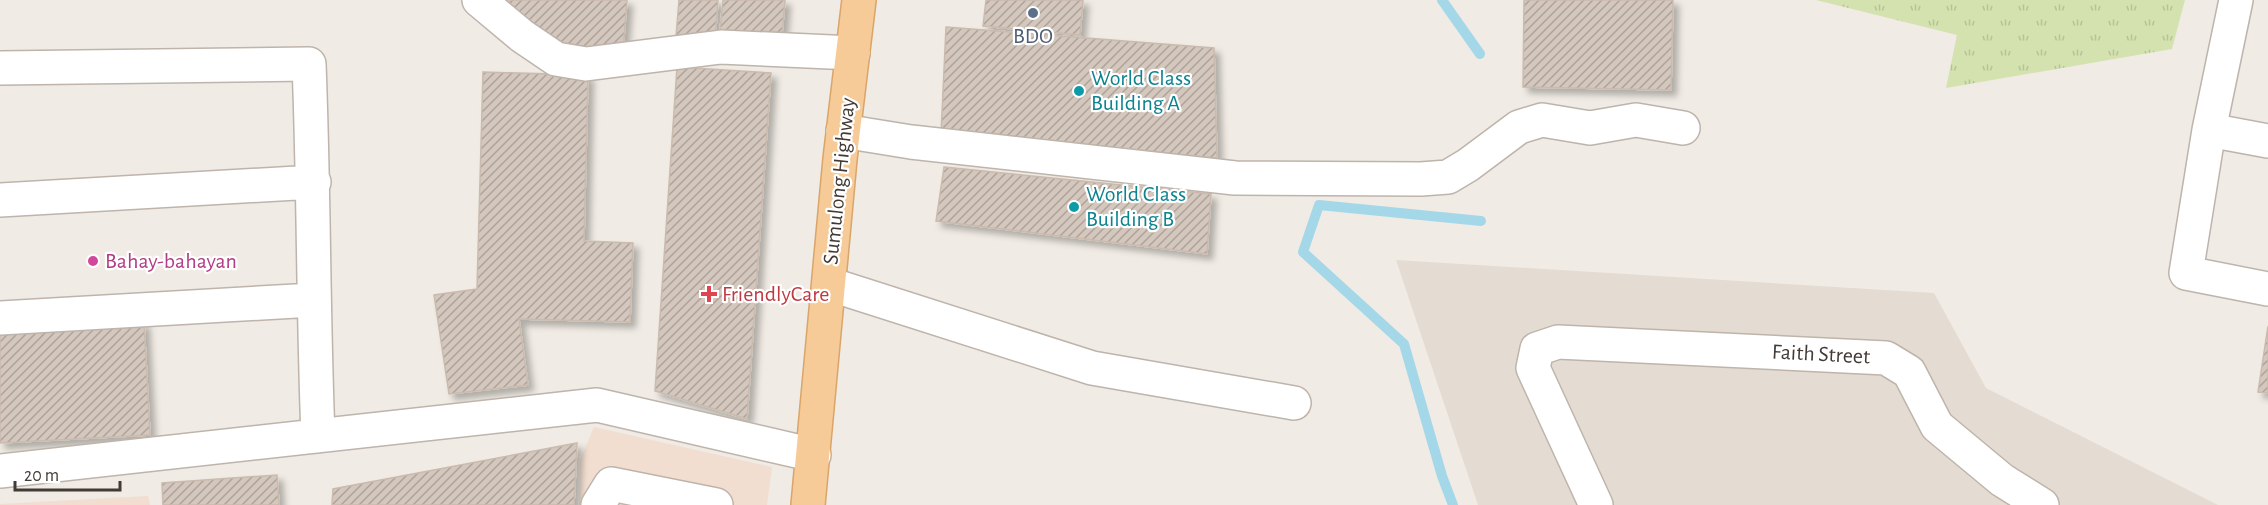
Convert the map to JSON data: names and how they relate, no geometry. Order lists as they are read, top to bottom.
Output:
{
  "streets": {
    "main road": ["Sumulong Highway"],
    "street": ["Faith Street"]
  },
  "places": {
    "other": [
      "BDO",
      "World Class Building A",
      "World Class Building B",
      "Bahay-bahayan"
    ],
    "health": ["FriendlyCare"]
  },
  "scale_bar": "20 m"
}
